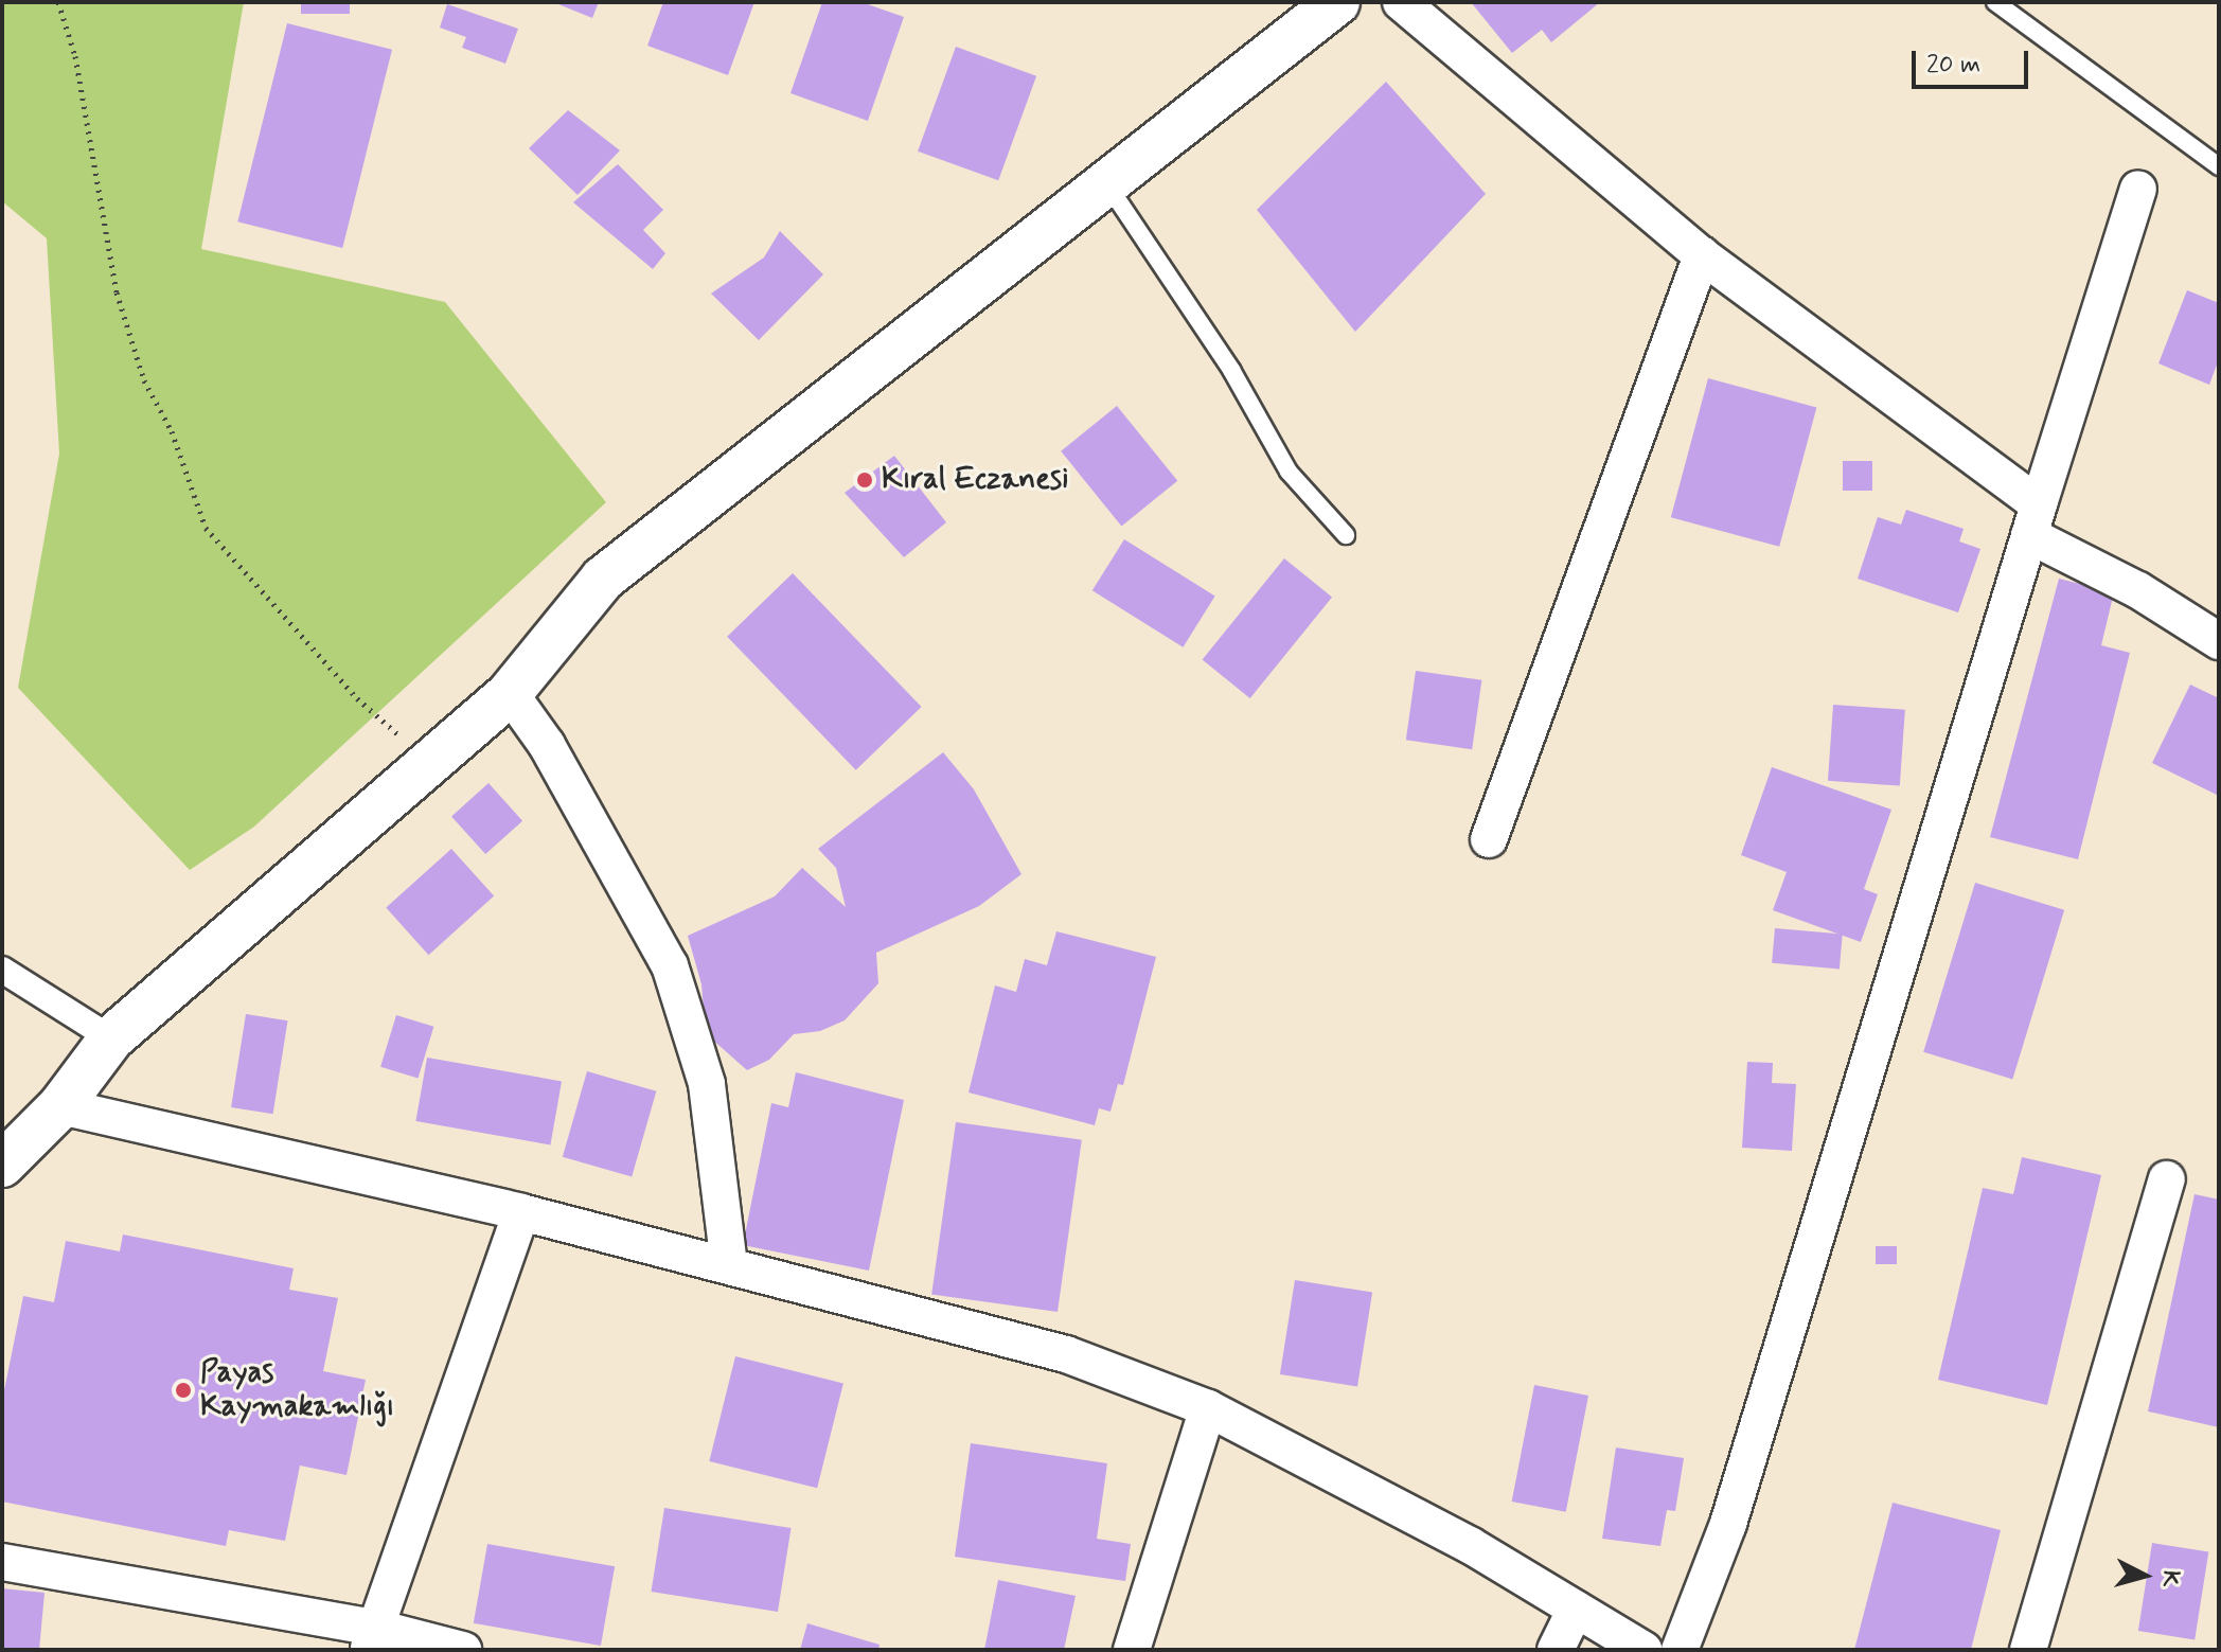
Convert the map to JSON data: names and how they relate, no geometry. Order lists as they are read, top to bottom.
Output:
{
  "places": ["Kıral Eczanesi", "Payas Kaymakamlığı"],
  "scale_bar": "20 m",
  "north": "right"
}
